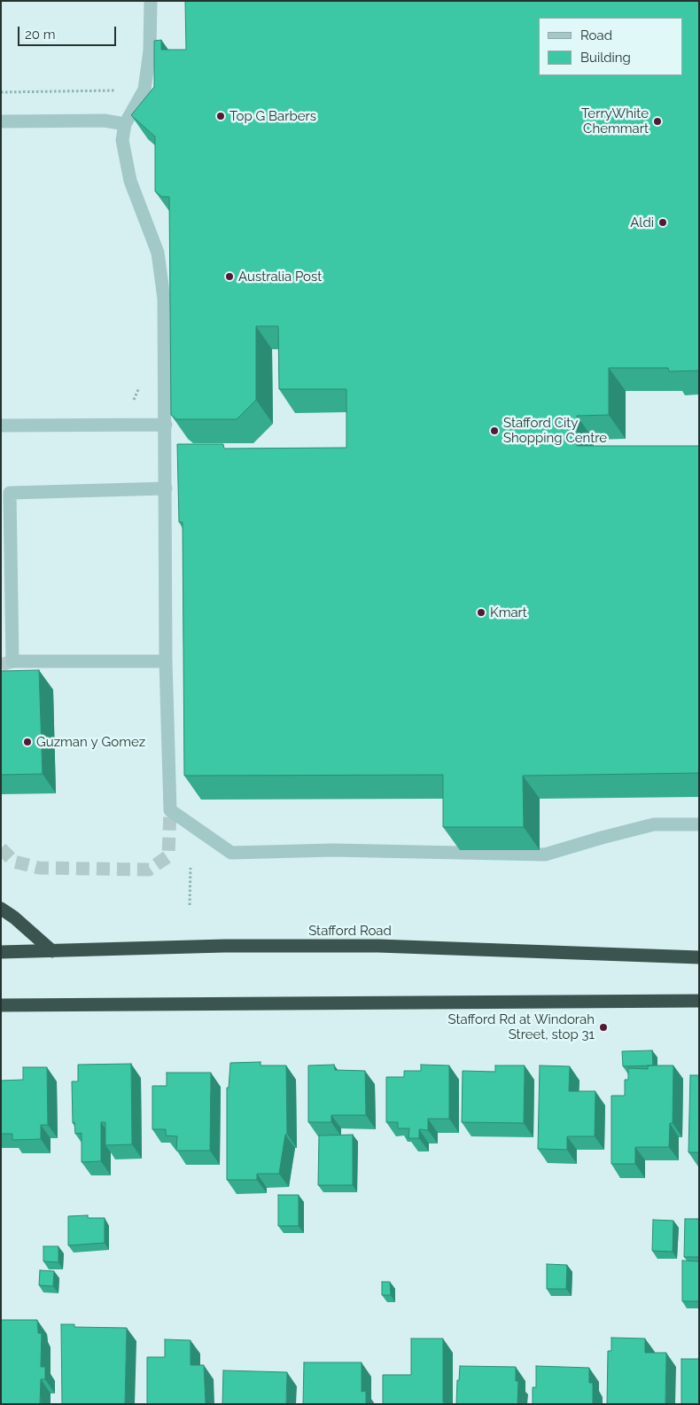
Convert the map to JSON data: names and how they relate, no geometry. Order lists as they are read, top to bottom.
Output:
{
  "streets": {
    "highway": ["Stafford Road"]
  },
  "places": [
    "Top G Barbers",
    "TerryWhite Chemmart",
    "Aldi",
    "Australia Post",
    "Stafford City Shopping Centre",
    "Kmart",
    "Guzman y Gomez",
    "Stafford Rd at Windorah Street, stop 31"
  ],
  "legend": ["Road", "Building"],
  "scale_bar": "20 m"
}
